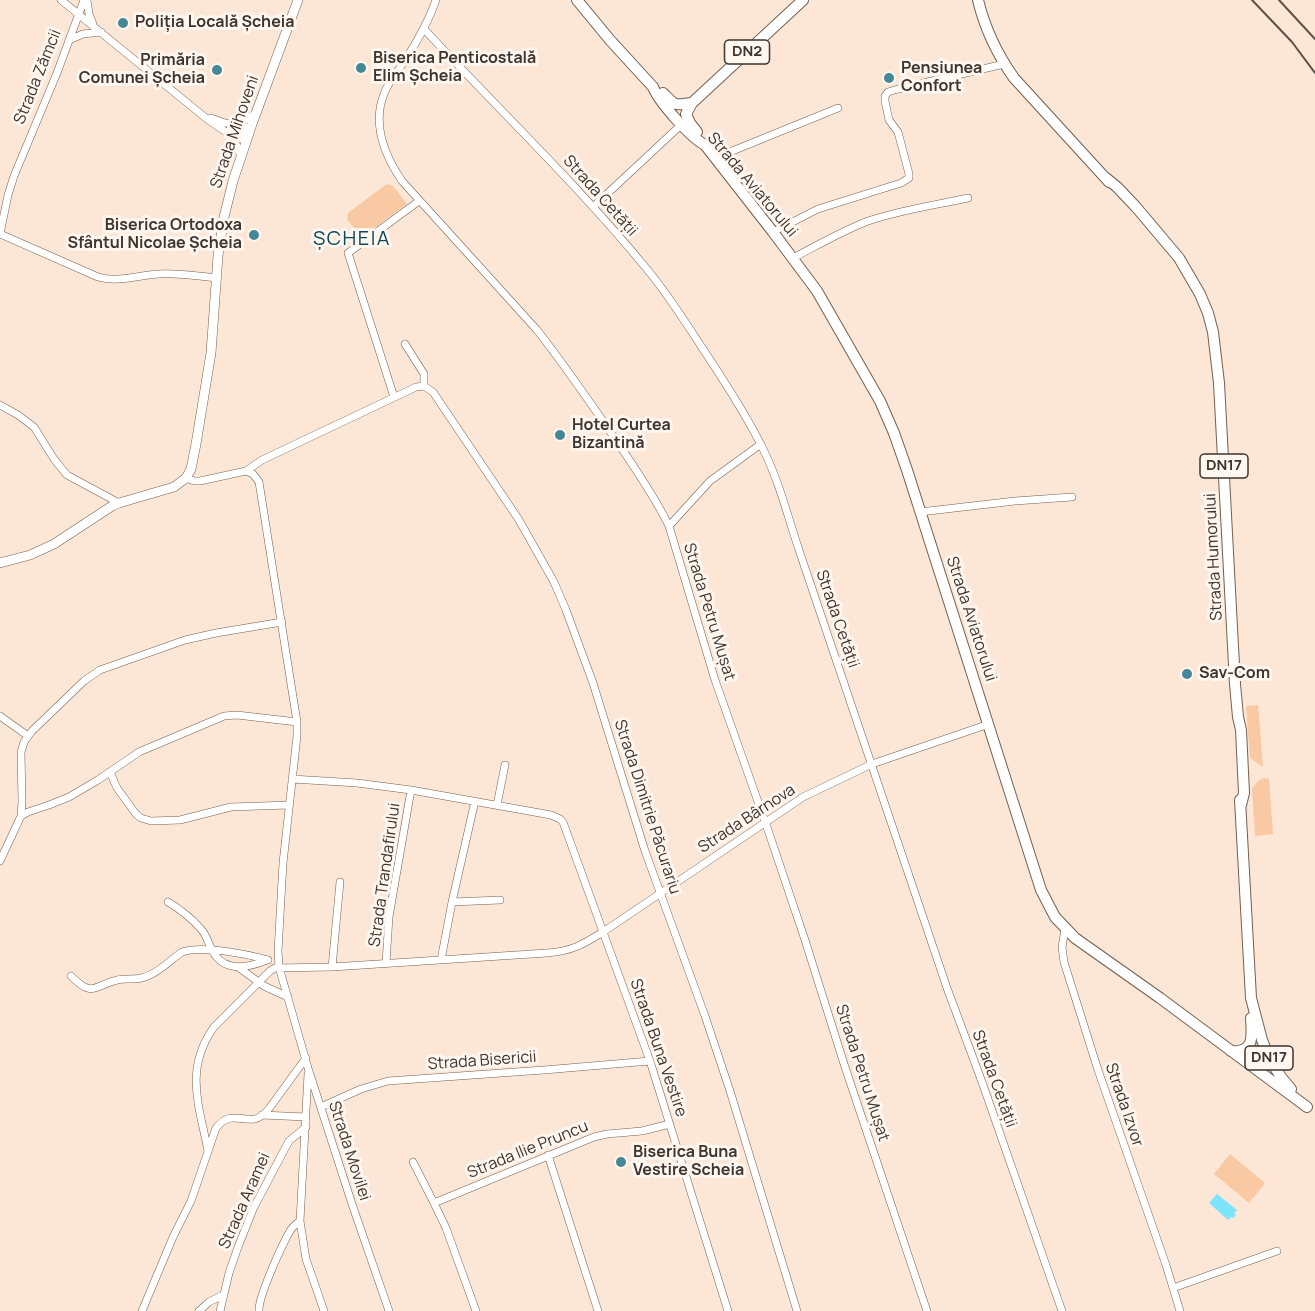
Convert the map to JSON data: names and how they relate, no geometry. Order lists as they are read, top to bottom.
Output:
{
  "streets": {
    "main road": [
      "DN2",
      "Strada Mihoveni",
      "Strada Aviatorului",
      "DN17",
      "Strada Humorului"
    ],
    "street": [
      "Strada Zămcii",
      "Strada Cetății",
      "Strada Petru Mușat",
      "Strada Dimitrie Păcurariu",
      "Strada Bârnova",
      "Strada Trandafirului",
      "Strada Buna Vestire",
      "Strada Bisericii",
      "Strada Izvor",
      "Strada Ilie Pruncu",
      "Strada Movilei",
      "Strada Aramei"
    ]
  },
  "crossings": [
    ["Strada Aviatorului", "Strada Humorului"],
    ["Strada Aviatorului", "Strada Bârnova"],
    ["Strada Aviatorului", "Strada Izvor"],
    ["Strada Cetății", "Strada Petru Mușat"],
    ["Strada Cetății", "Strada Bârnova"],
    ["Strada Petru Mușat", "Strada Bârnova"],
    ["Strada Dimitrie Păcurariu", "Strada Bârnova"],
    ["Strada Bârnova", "Strada Trandafirului"],
    ["Strada Bârnova", "Strada Buna Vestire"],
    ["Strada Bârnova", "Strada Movilei"],
    ["Strada Buna Vestire", "Strada Bisericii"],
    ["Strada Buna Vestire", "Strada Ilie Pruncu"],
    ["Strada Bisericii", "Strada Movilei"]
  ],
  "districts": ["ȘCHEIA"],
  "places": [
    "Poliția Locală Șcheia",
    "Biserica Penticostală Elim Șcheia",
    "Primăria Comunei Șcheia",
    "Pensiunea Confort",
    "Biserica Ortodoxa Sfântul Nicolae Șcheia",
    "Hotel Curtea Bizantină",
    "Sav-Com",
    "Biserica Buna Vestire Scheia"
  ]
}
